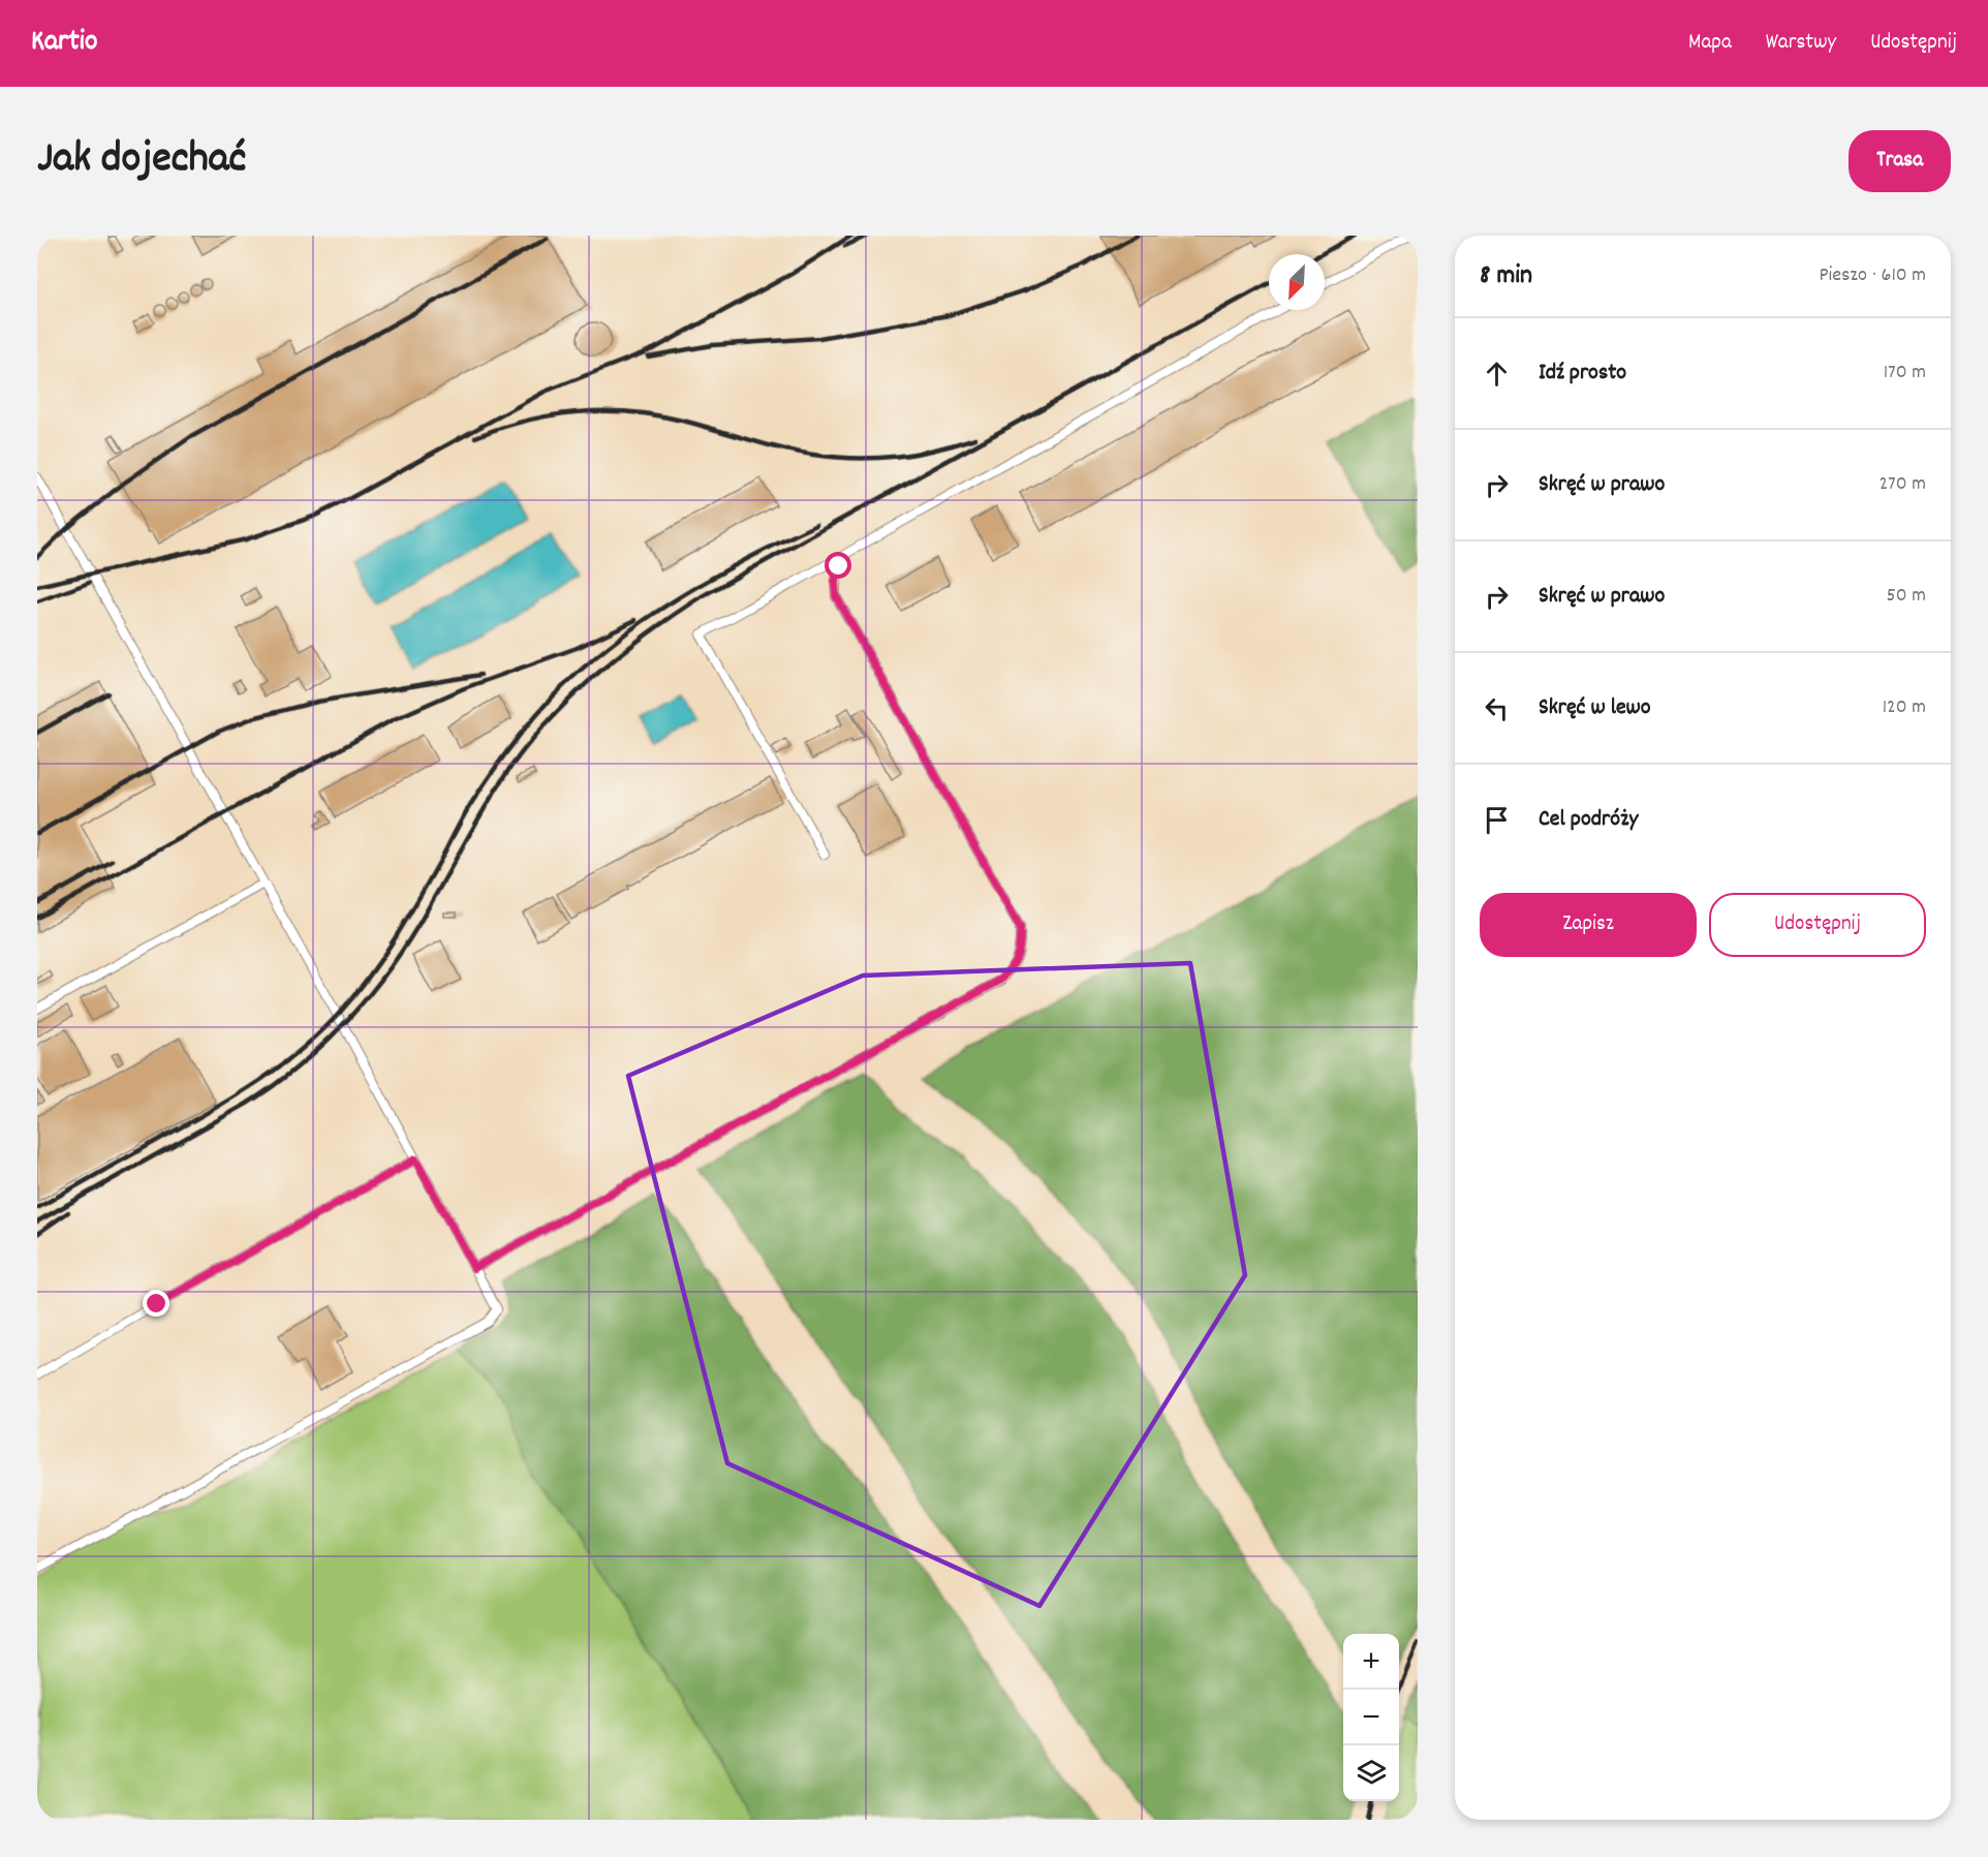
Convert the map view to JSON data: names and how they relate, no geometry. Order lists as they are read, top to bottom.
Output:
{
  "north": "bottom left",
  "page": {
    "header": "Kartio",
    "nav": ["Mapa", "Warstwy", "Udostępnij"],
    "title": "Jak dojechać",
    "buttons": [
      "Trasa",
      ["Zapisz", "Udostępnij"]
    ],
    "heading": ["8 min", "Pieszo · 610 m"],
    "list": [
      ["Idź prosto", "170 m"],
      ["Skręć w prawo", "270 m"],
      ["Skręć w prawo", "50 m"],
      ["Skręć w lewo", "120 m"],
      "Cel podróży"
    ],
    "map_buttons": ["+", "−"]
  }
}
